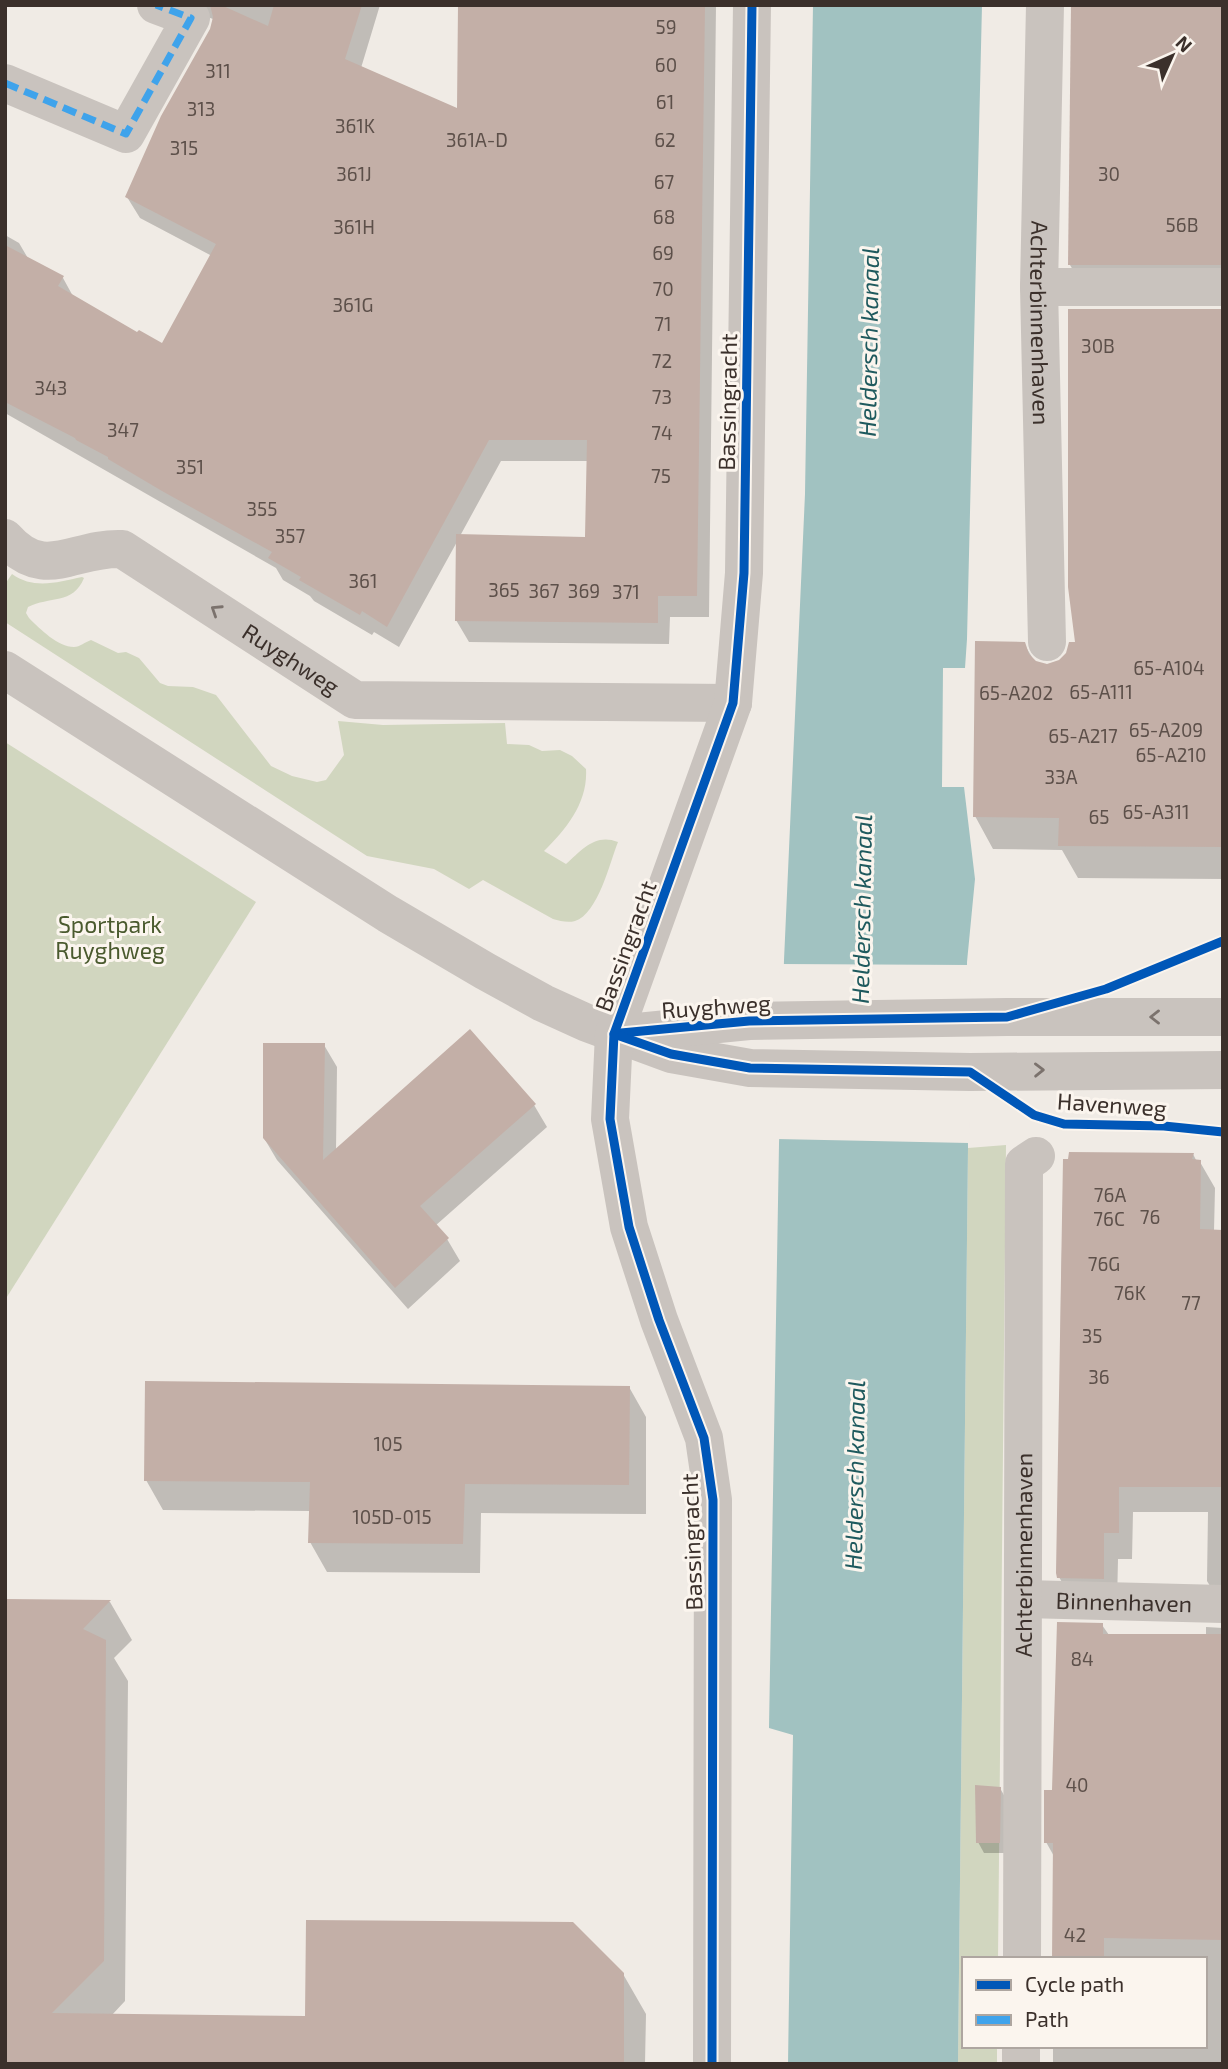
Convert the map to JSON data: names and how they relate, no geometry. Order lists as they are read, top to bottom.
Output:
{
  "streets": {
    "street": [
      "Achterbinnenhaven",
      "Bassingracht",
      "Ruyghweg",
      "Havenweg",
      "Binnenhaven"
    ]
  },
  "crossings": [
    ["Achterbinnenhaven", "Binnenhaven"],
    ["Bassingracht", "Ruyghweg"],
    ["Ruyghweg", "Havenweg"]
  ],
  "one_way": ["Havenweg"],
  "water": ["Heldersch kanaal"],
  "parks": ["Sportpark Ruyghweg"],
  "house_numbers": [
    "59",
    "60",
    "311",
    "61",
    "313",
    "361K",
    "361A-D",
    "62",
    "315",
    "361J",
    "30",
    "67",
    "68",
    "56B",
    "361H",
    "69",
    "70",
    "361G",
    "71",
    "30B",
    "72",
    "343",
    "73",
    "347",
    "74",
    "351",
    "75",
    "355",
    "357",
    "361",
    "365",
    "367",
    "369",
    "371",
    "65-A104",
    "65-A111",
    "65-A202",
    "65-A209",
    "65-A217",
    "65-A210",
    "33A",
    "65-A311",
    "65",
    "76A",
    "76",
    "76C",
    "76G",
    "76K",
    "77",
    "35",
    "36",
    "105",
    "105D-015",
    "84",
    "40",
    "42"
  ],
  "legend": ["Cycle path", "Path"],
  "north": "top right"
}
